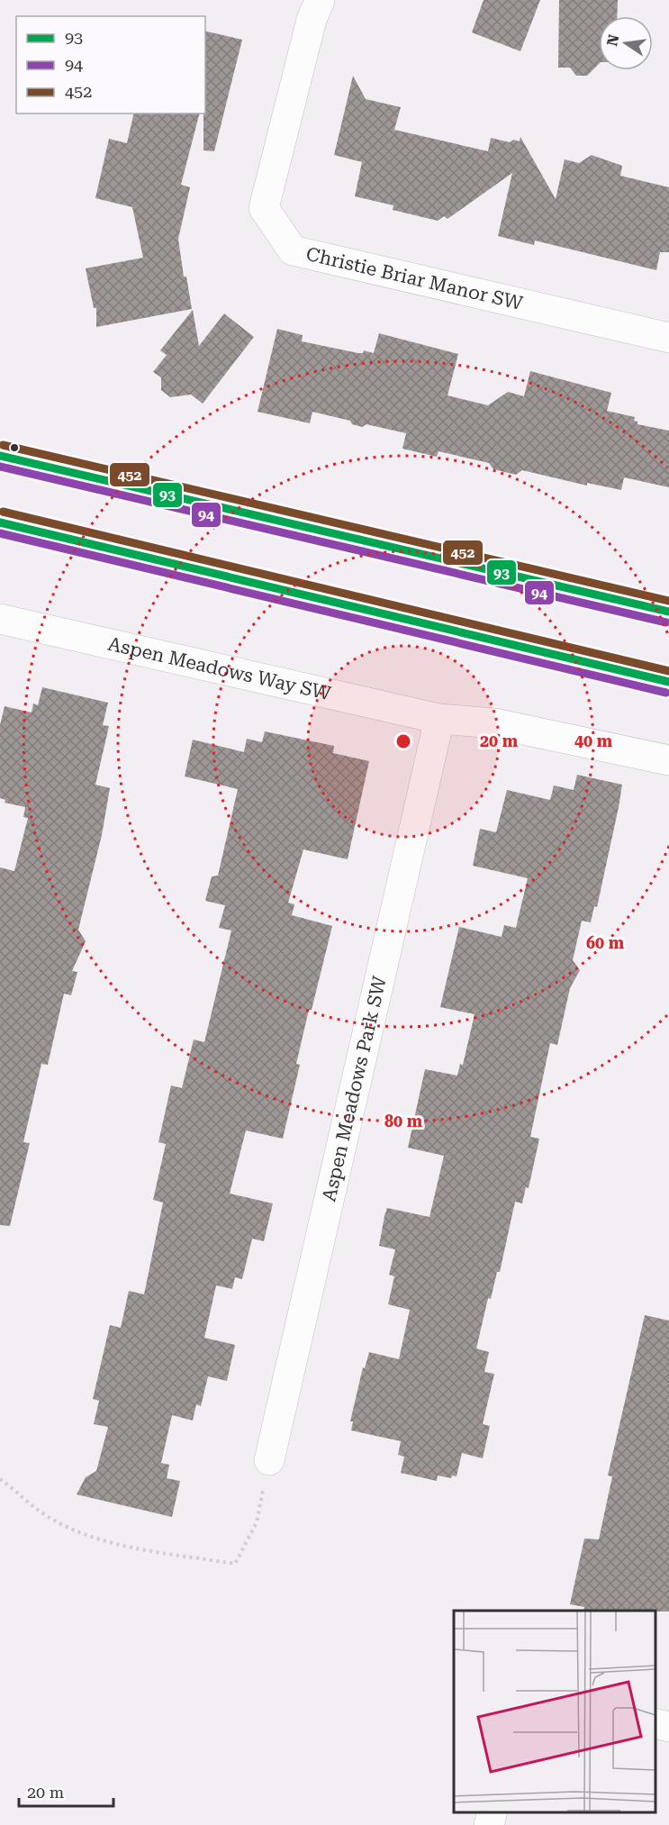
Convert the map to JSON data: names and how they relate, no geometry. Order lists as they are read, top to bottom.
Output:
{
  "streets": {
    "street": ["Christie Briar Manor SW", "Aspen Meadows Way SW", "Aspen Meadows Park SW"]
  },
  "crossings": [
    ["Aspen Meadows Way SW", "Aspen Meadows Park SW"]
  ],
  "lines": ["transit line 452", "transit line 93", "transit line 94"],
  "legend": ["93", "94", "452"],
  "scale_bar": "20 m",
  "north": "left",
  "rings": [
    "20 m",
    "40 m",
    "60 m",
    "80 m"
  ]
}
